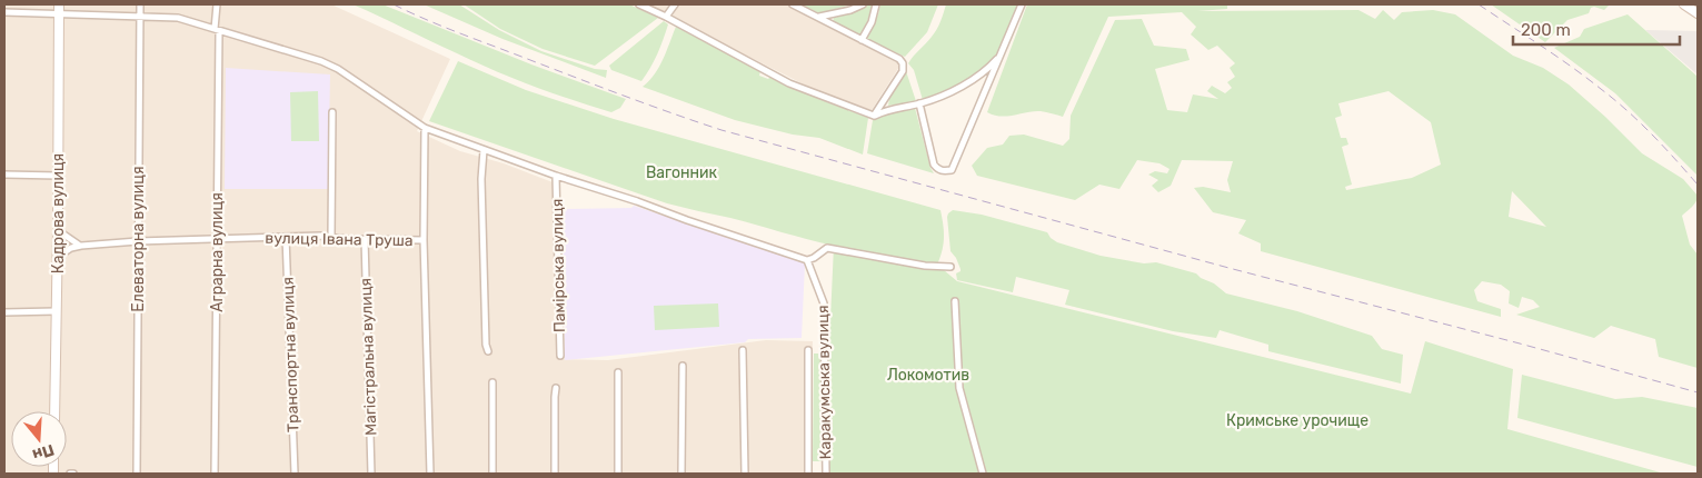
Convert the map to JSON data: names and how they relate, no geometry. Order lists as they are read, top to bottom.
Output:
{
  "streets": {
    "street": [
      "Кадрова вулиця",
      "Елеваторна вулиця",
      "вулиця Івана Труша",
      "Аграрна вулиця",
      "Памірська вулиця",
      "Транспортна вулиця",
      "Магістральна вулиця",
      "Каракумська вулиця"
    ]
  },
  "crossings": [
    ["Кадрова вулиця", "вулиця Івана Труша"],
    ["Елеваторна вулиця", "вулиця Івана Труша"],
    ["вулиця Івана Труша", "Аграрна вулиця"],
    ["вулиця Івана Труша", "Транспортна вулиця"],
    ["вулиця Івана Труша", "Магістральна вулиця"]
  ],
  "parks": ["Вагонник", "Локомотив", "Кримське урочище"],
  "scale_bar": "200 m",
  "north": "bottom"
}
